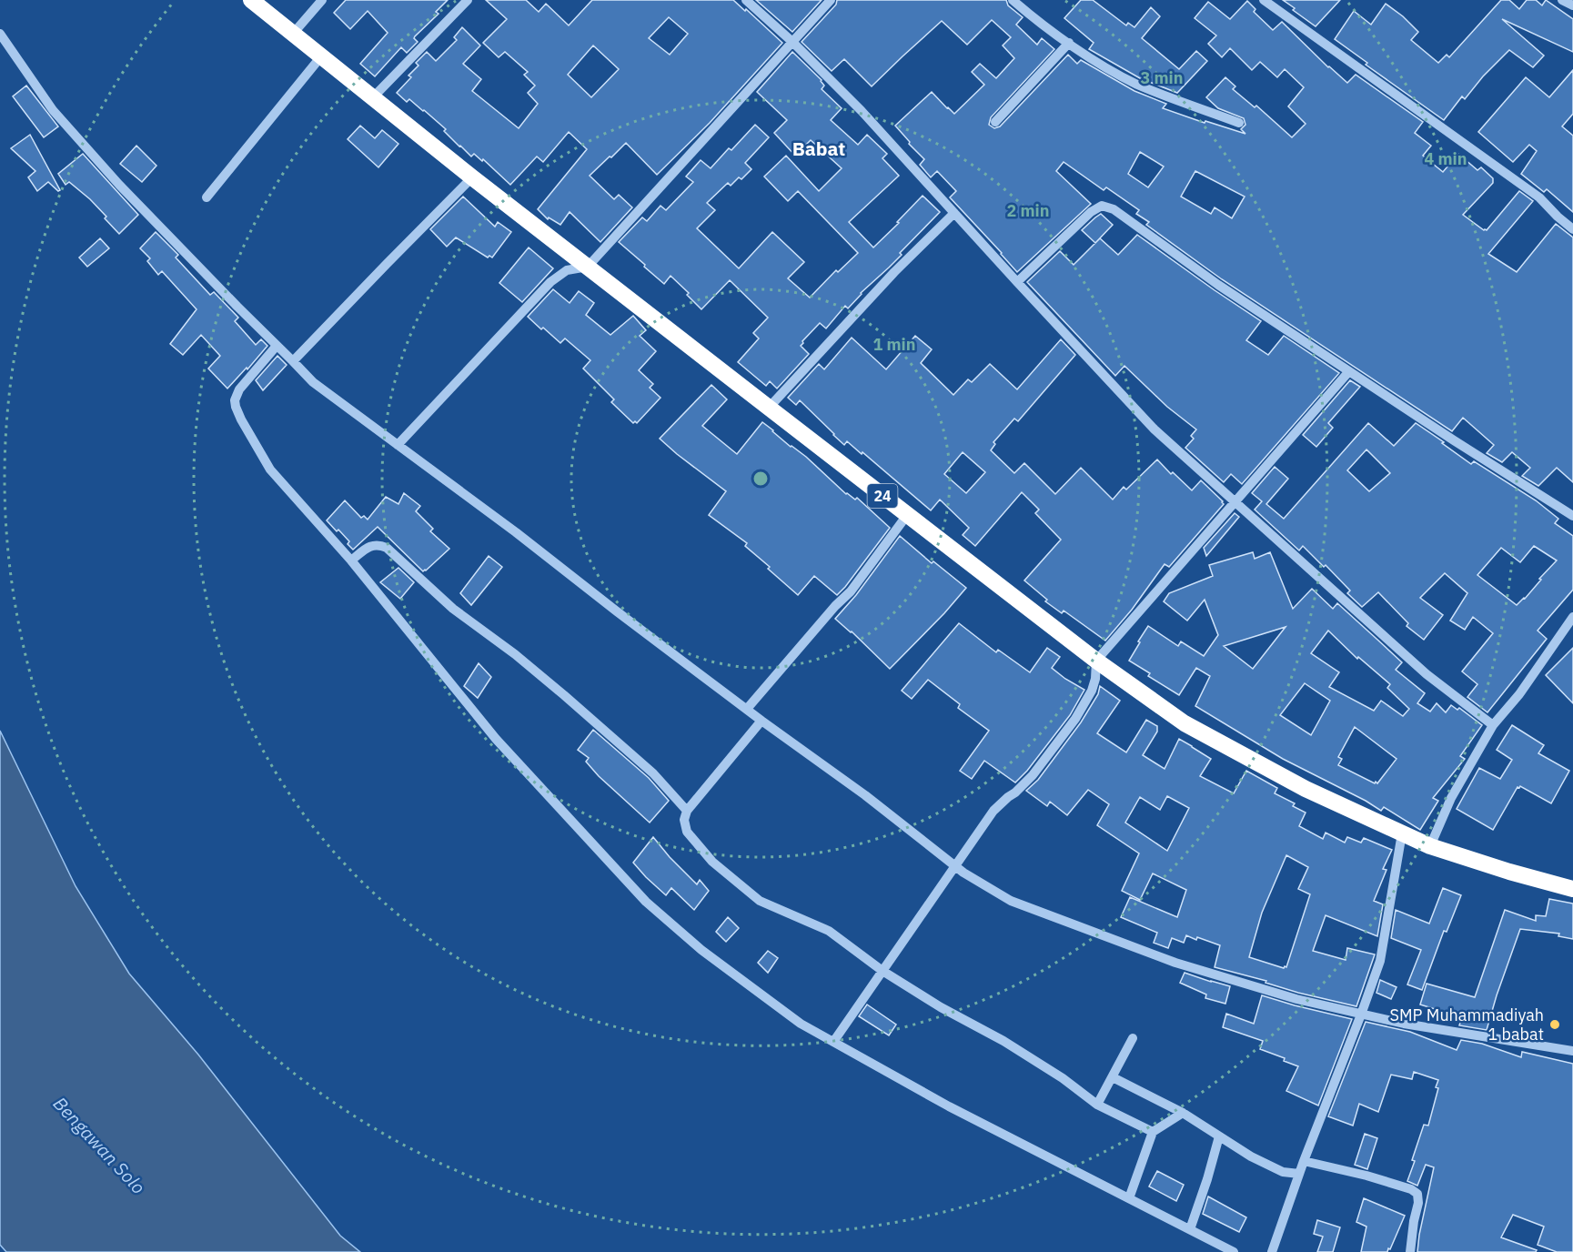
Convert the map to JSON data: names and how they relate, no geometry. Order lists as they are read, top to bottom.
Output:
{
  "streets": {
    "highway": ["24"]
  },
  "districts": ["Babat"],
  "water": ["Bengawan Solo"],
  "places": ["SMP Muhammadiyah 1 babat"],
  "rings": [
    "3 min",
    "4 min",
    "2 min",
    "1 min"
  ]
}
